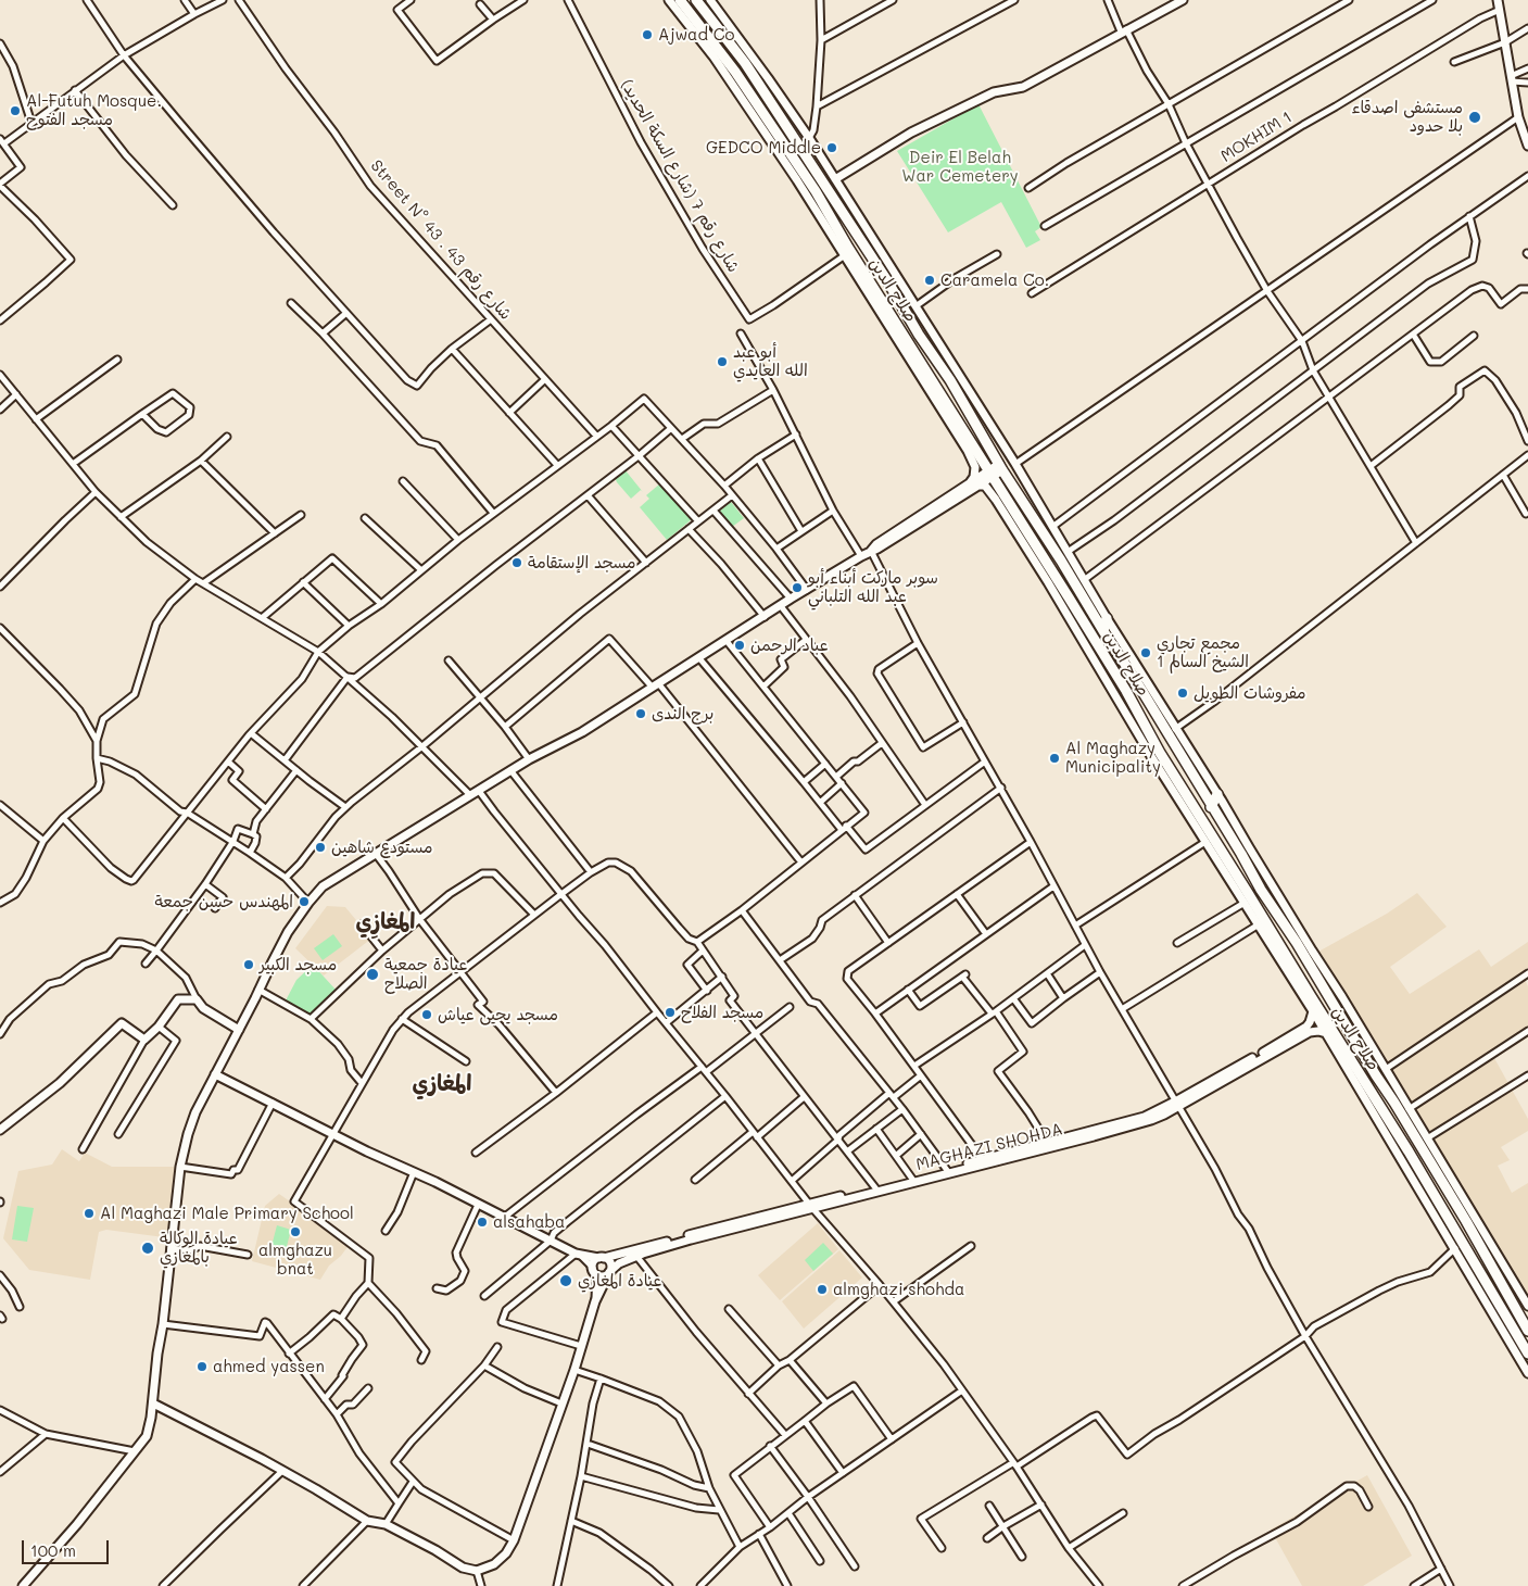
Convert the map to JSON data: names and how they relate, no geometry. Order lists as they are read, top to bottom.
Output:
{
  "streets": {
    "highway": ["صلاح الدين"],
    "street": [
      "MOKHIM 1",
      "شارع رقم 7 (شارع السكة الحديد)",
      "Street N° 43 . شارع رقم 43",
      "MAGHAZI SHOHDA"
    ]
  },
  "crossings": [
    ["صلاح الدين", "MAGHAZI SHOHDA"]
  ],
  "districts": ["المغازِي", "المغازي"],
  "parks": ["Deir El Belah War Cemetery"],
  "places": [
    "Ajwad Co",
    "Al-Futuh Mosque. مسجد الفتوح",
    "مستشفى اصدقاء بلا حدود",
    "GEDCO Middle",
    "Caramela Co.",
    "أبو عبد الله العايدي",
    "مسجد الإستقامة",
    "سوبر ماركت أبناء أبو عبد الله التلباني",
    "عباد الرحمن",
    "مجمع تجاري الشيخ السالم 1",
    "مفروشات الطويل",
    "برج الندى",
    "Al Maghazy Municipality",
    "مستودع شاهين",
    "المهندس حسن جمعة",
    "مسجد الكبير",
    "عيادة جمعية الصلاح",
    "مسجد الفلاح",
    "مسجد يحيى عياش",
    "Al Maghazi Male Primary School",
    "alsahaba",
    "almghazu bnat",
    "عيادة الوكالة بالمغازي",
    "عيادة المغازي",
    "almghazi shohda",
    "ahmed yassen"
  ],
  "scale_bar": "100 m"
}
